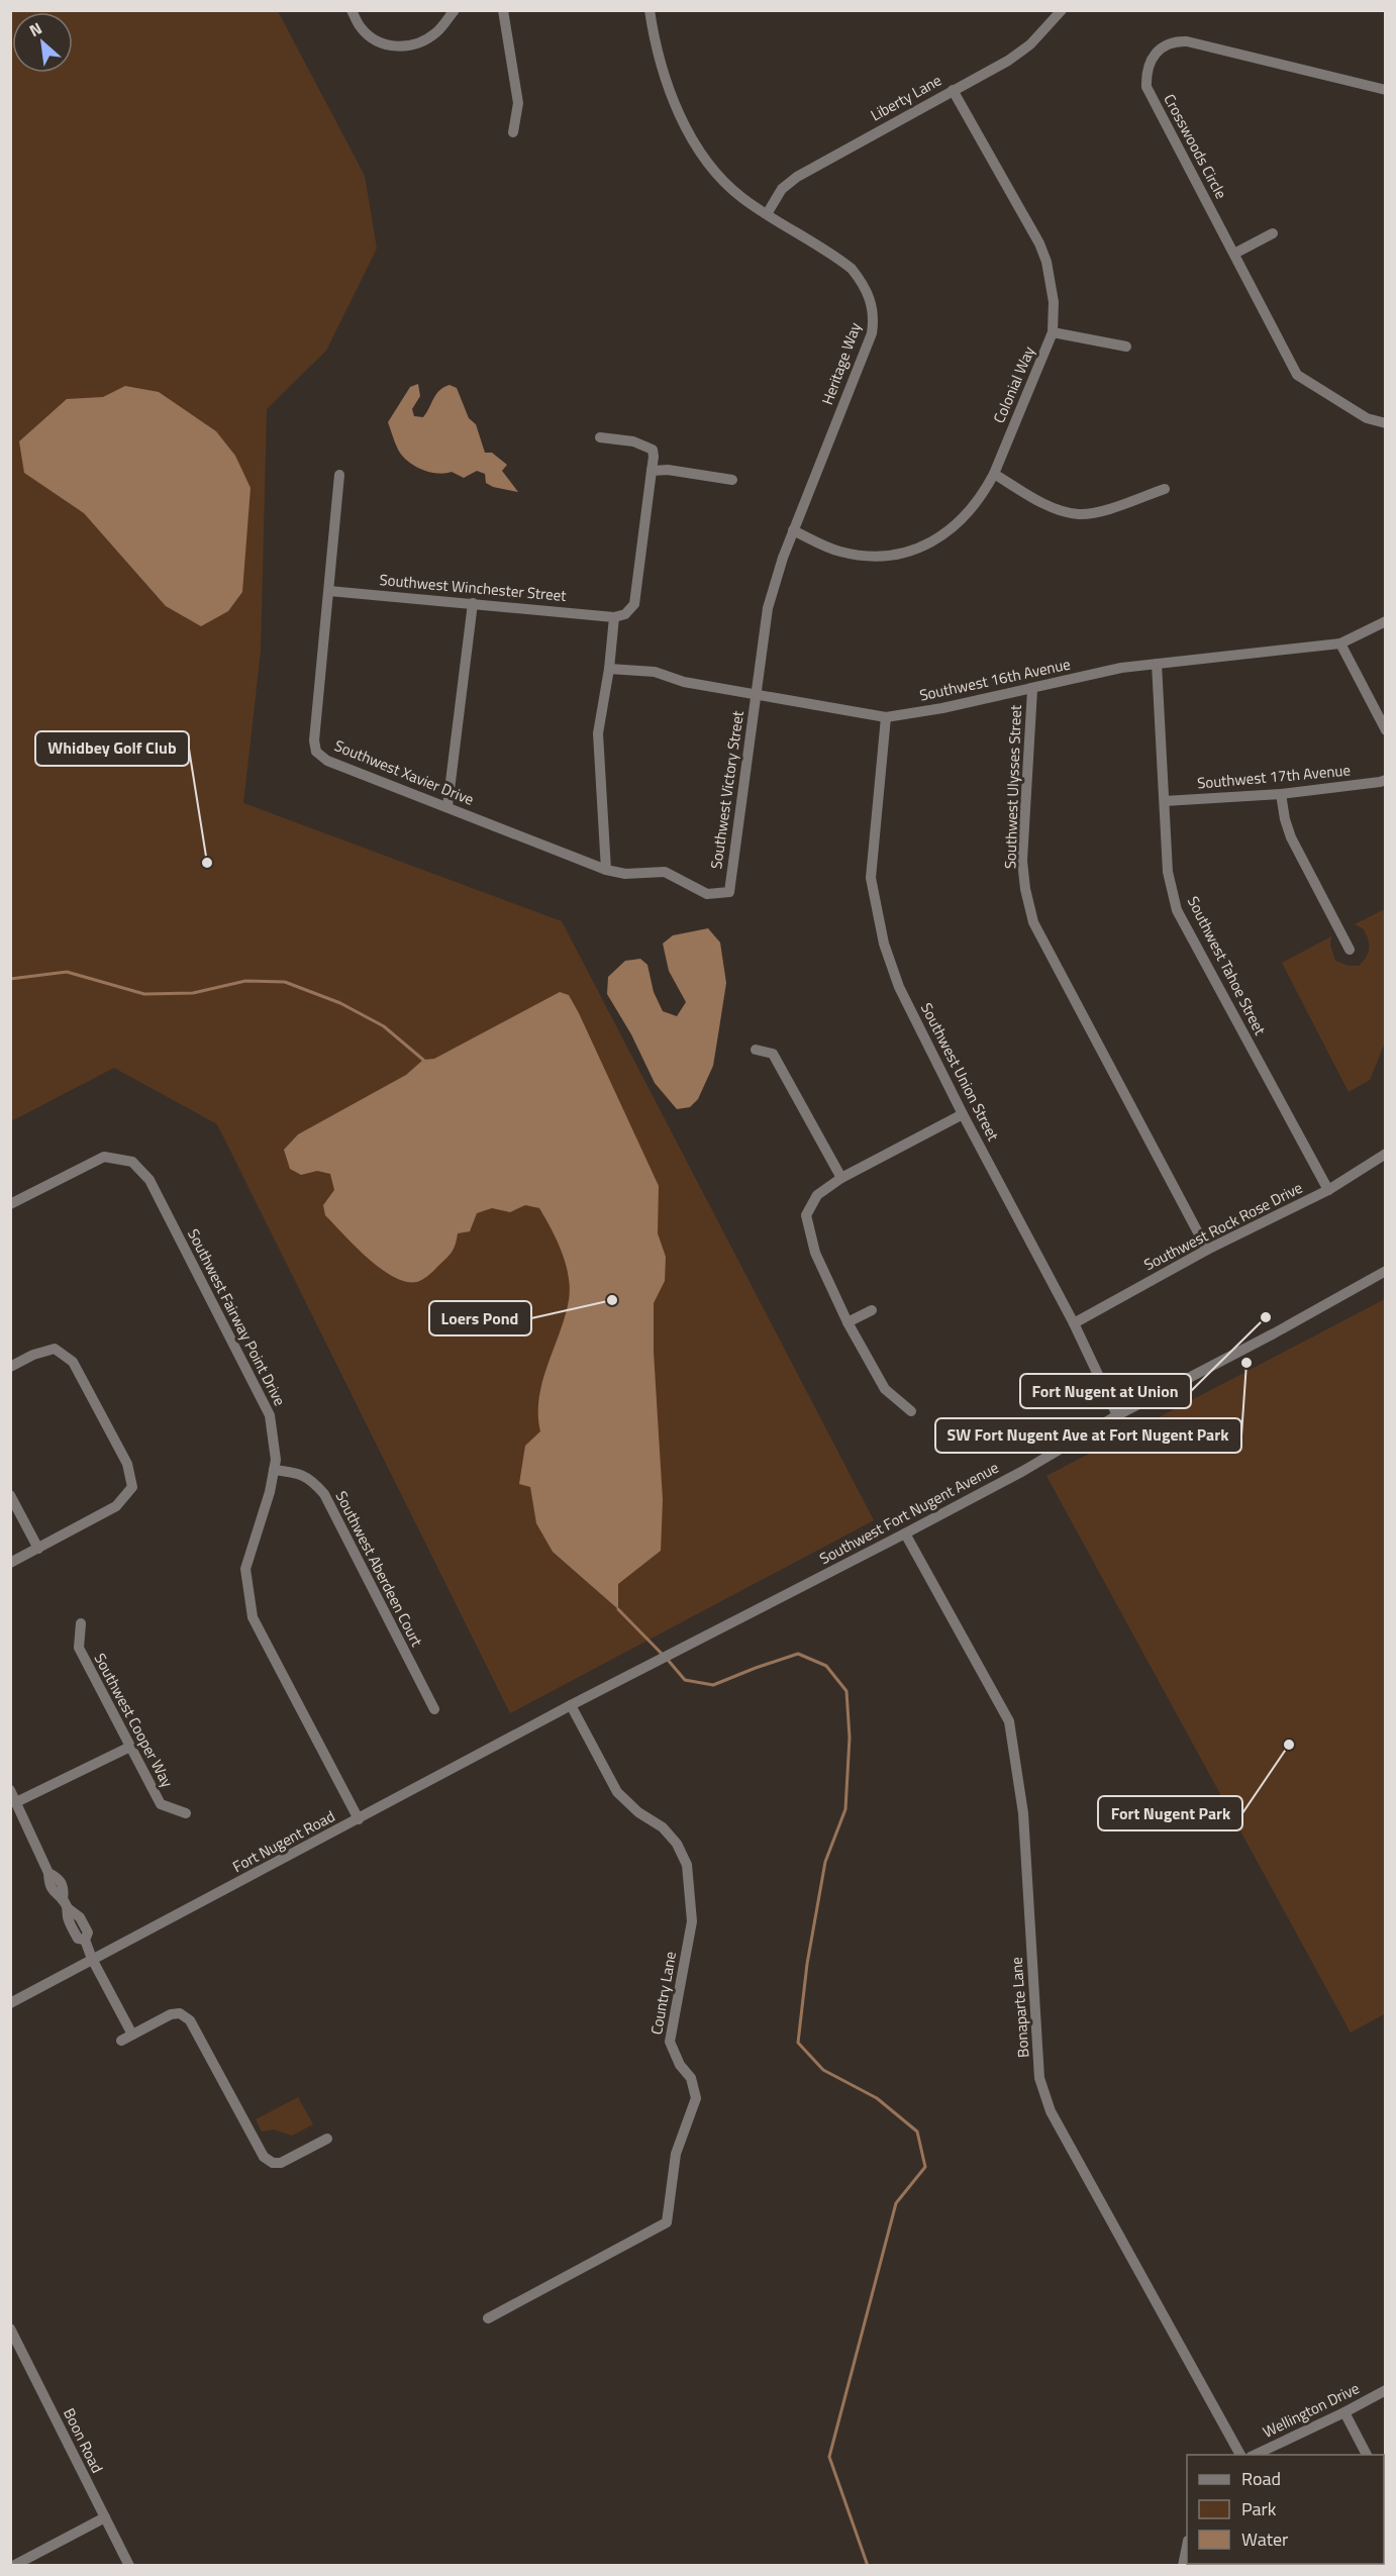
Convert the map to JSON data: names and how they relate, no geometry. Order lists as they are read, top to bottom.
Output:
{
  "streets": {
    "street": [
      "Liberty Lane",
      "Crosswoods Circle",
      "Heritage Way",
      "Colonial Way",
      "Southwest Winchester Street",
      "Southwest 16th Avenue",
      "Southwest Xavier Drive",
      "Southwest 17th Avenue",
      "Southwest Ulysses Street",
      "Southwest Victory Street",
      "Southwest Tahoe Street",
      "Southwest Union Street",
      "Southwest Rock Rose Drive",
      "Southwest Fairway Point Drive",
      "Southwest Fort Nugent Avenue",
      "Southwest Aberdeen Court",
      "Southwest Cooper Way",
      "Fort Nugent Road",
      "Country Lane",
      "Bonaparte Lane",
      "Wellington Drive",
      "Boon Road"
    ]
  },
  "crossings": [
    ["Liberty Lane", "Heritage Way"],
    ["Liberty Lane", "Colonial Way"],
    ["Heritage Way", "Colonial Way"],
    ["Heritage Way", "Southwest Victory Street"],
    ["Colonial Way", "Southwest Victory Street"],
    ["Southwest Winchester Street", "Southwest Xavier Drive"],
    ["Southwest 16th Avenue", "Southwest Ulysses Street"],
    ["Southwest 16th Avenue", "Southwest Victory Street"],
    ["Southwest 16th Avenue", "Southwest Tahoe Street"],
    ["Southwest 16th Avenue", "Southwest Union Street"],
    ["Southwest Xavier Drive", "Southwest Victory Street"],
    ["Southwest 17th Avenue", "Southwest Tahoe Street"],
    ["Southwest Ulysses Street", "Southwest Rock Rose Drive"],
    ["Southwest Tahoe Street", "Southwest Rock Rose Drive"],
    ["Southwest Union Street", "Southwest Rock Rose Drive"],
    ["Southwest Union Street", "Southwest Fort Nugent Avenue"],
    ["Southwest Fairway Point Drive", "Southwest Aberdeen Court"],
    ["Southwest Fairway Point Drive", "Fort Nugent Road"],
    ["Southwest Fort Nugent Avenue", "Fort Nugent Road"],
    ["Southwest Fort Nugent Avenue", "Country Lane"],
    ["Southwest Fort Nugent Avenue", "Bonaparte Lane"],
    ["Fort Nugent Road", "Country Lane"]
  ],
  "places": [
    "Whidbey Golf Club",
    "Loers Pond",
    "Fort Nugent at Union",
    "SW Fort Nugent Ave at Fort Nugent Park",
    "Fort Nugent Park"
  ],
  "legend": ["Road", "Park", "Water"],
  "north": "top left"
}
